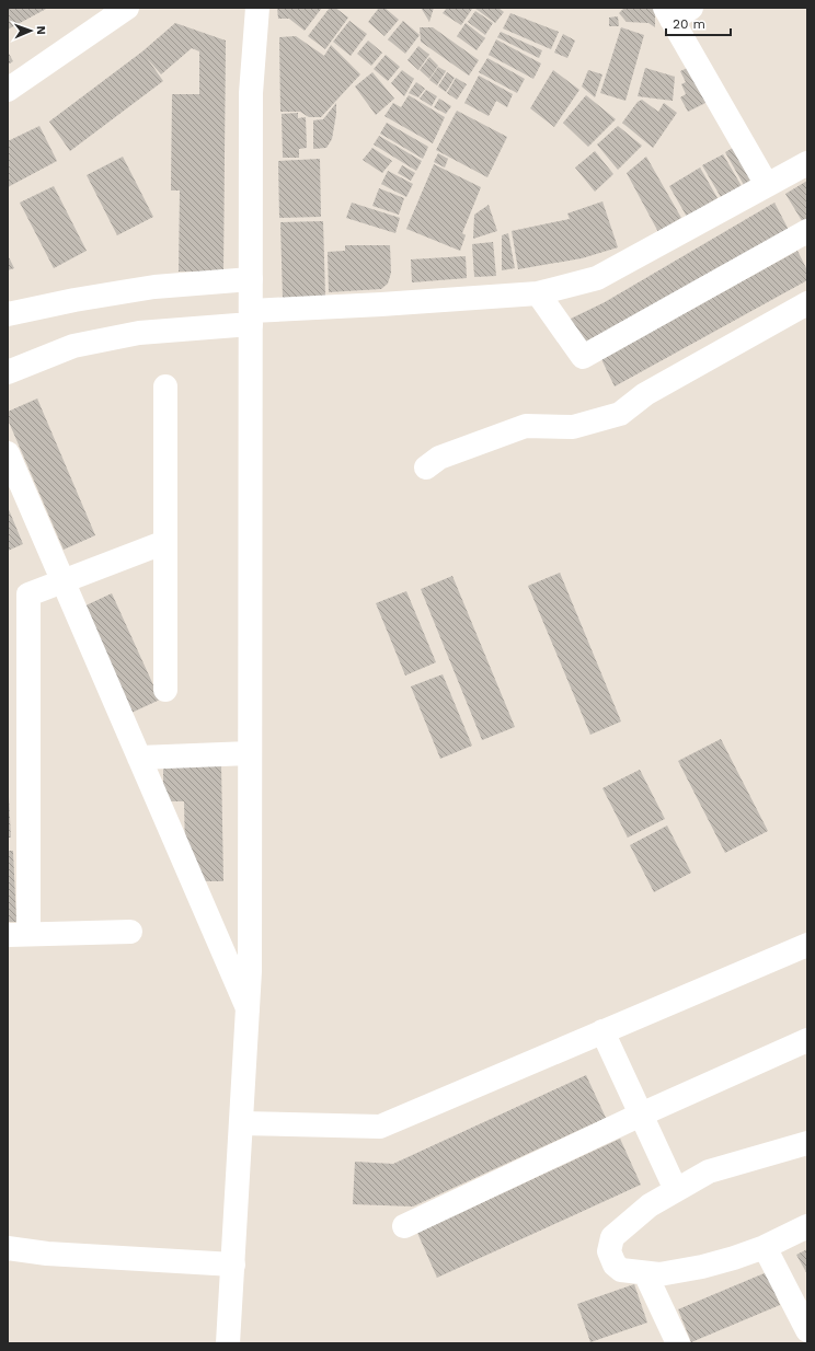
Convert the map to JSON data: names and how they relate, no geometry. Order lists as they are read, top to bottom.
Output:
{
  "scale_bar": "20 m",
  "north": "right"
}
